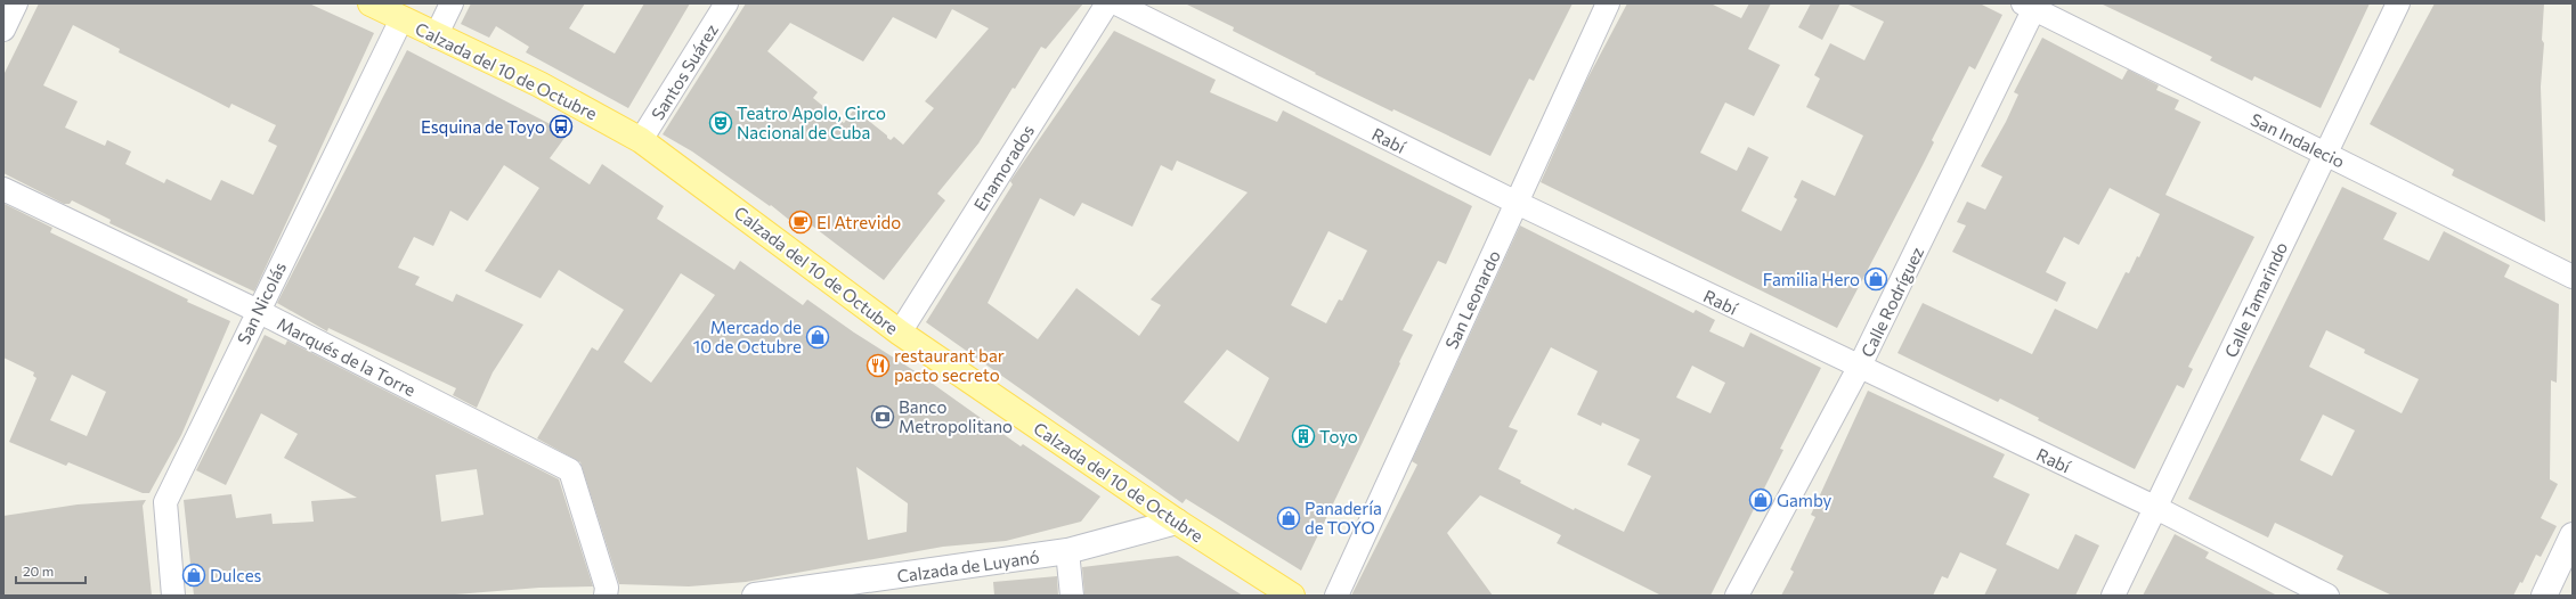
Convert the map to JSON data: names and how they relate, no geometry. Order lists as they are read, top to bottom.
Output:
{
  "streets": {
    "main road": ["Calzada del 10 de Octubre", "Calzada de Luyanó"],
    "street": [
      "Santos Suárez",
      "Rabí",
      "San Indalecio",
      "Enamorados",
      "San Leonardo",
      "Calle Tamarindo",
      "Calle Rodríguez",
      "San Nicolás",
      "Marqués de la Torre"
    ]
  },
  "crossings": [
    ["Calzada del 10 de Octubre", "Santos Suárez"],
    ["Calzada del 10 de Octubre", "Enamorados"],
    ["Calzada del 10 de Octubre", "San Nicolás"],
    ["Calzada del 10 de Octubre", "Calzada de Luyanó"],
    ["Rabí", "San Leonardo"],
    ["Rabí", "Calle Tamarindo"],
    ["Rabí", "Calle Rodríguez"],
    ["San Indalecio", "Calle Tamarindo"],
    ["San Indalecio", "Calle Rodríguez"],
    ["San Nicolás", "Marqués de la Torre"]
  ],
  "places": {
    "theatre": ["Teatro Apolo, Circo Nacional de Cuba"],
    "bus stop": ["Esquina de Toyo"],
    "cafe": ["El Atrevido"],
    "shop": [
      "Familia Hero",
      "Mercado de 10 de Octubre",
      "Gamby",
      "Panadería de TOYO",
      "Dulces"
    ],
    "restaurant": ["restaurant bar pacto secreto"],
    "bank": ["Banco Metropolitano"],
    "building": ["Toyo"]
  },
  "scale_bar": "20 m"
}
